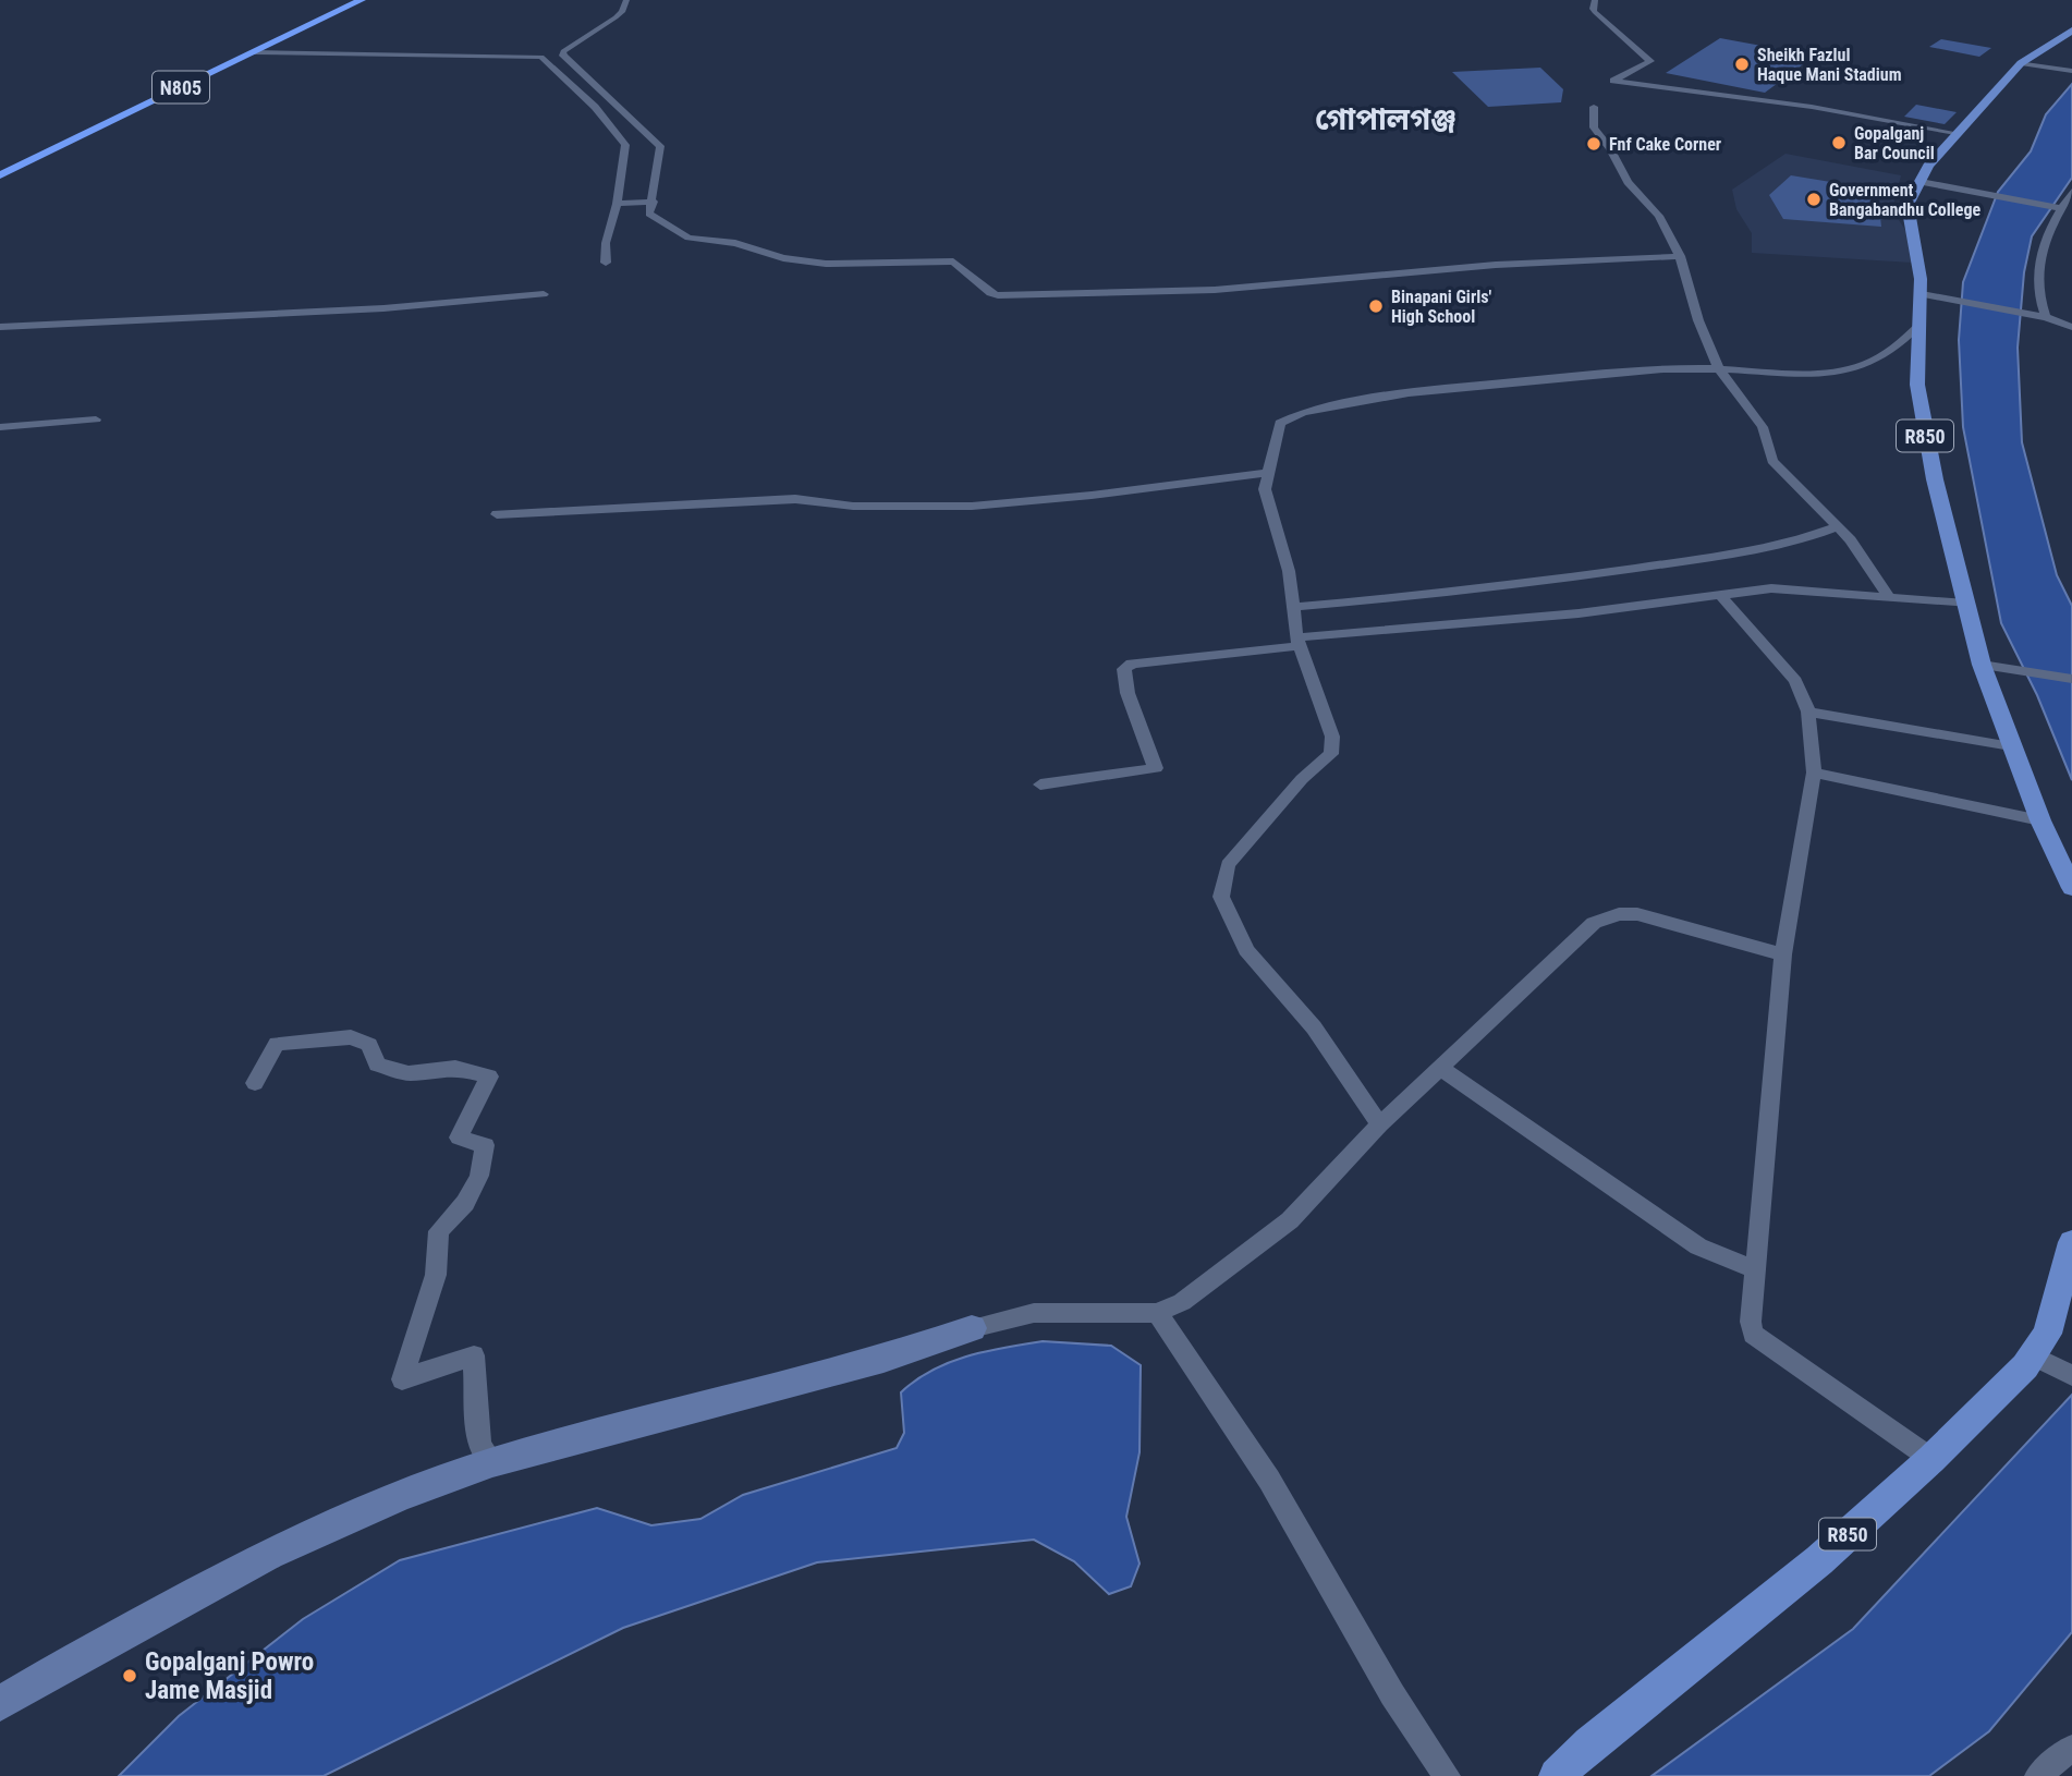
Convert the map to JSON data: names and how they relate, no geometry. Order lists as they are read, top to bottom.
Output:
{
  "streets": {
    "highway": ["N805"],
    "main road": ["R850"]
  },
  "districts": ["গোপালগঞ্জ"],
  "places": [
    "Sheikh Fazlul Haque Mani Stadium",
    "Gopalganj Bar Council",
    "Fnf Cake Corner",
    "Government Bangabandhu College",
    "Binapani Girls' High School",
    "Gopalganj Powro Jame Masjid"
  ]
}
